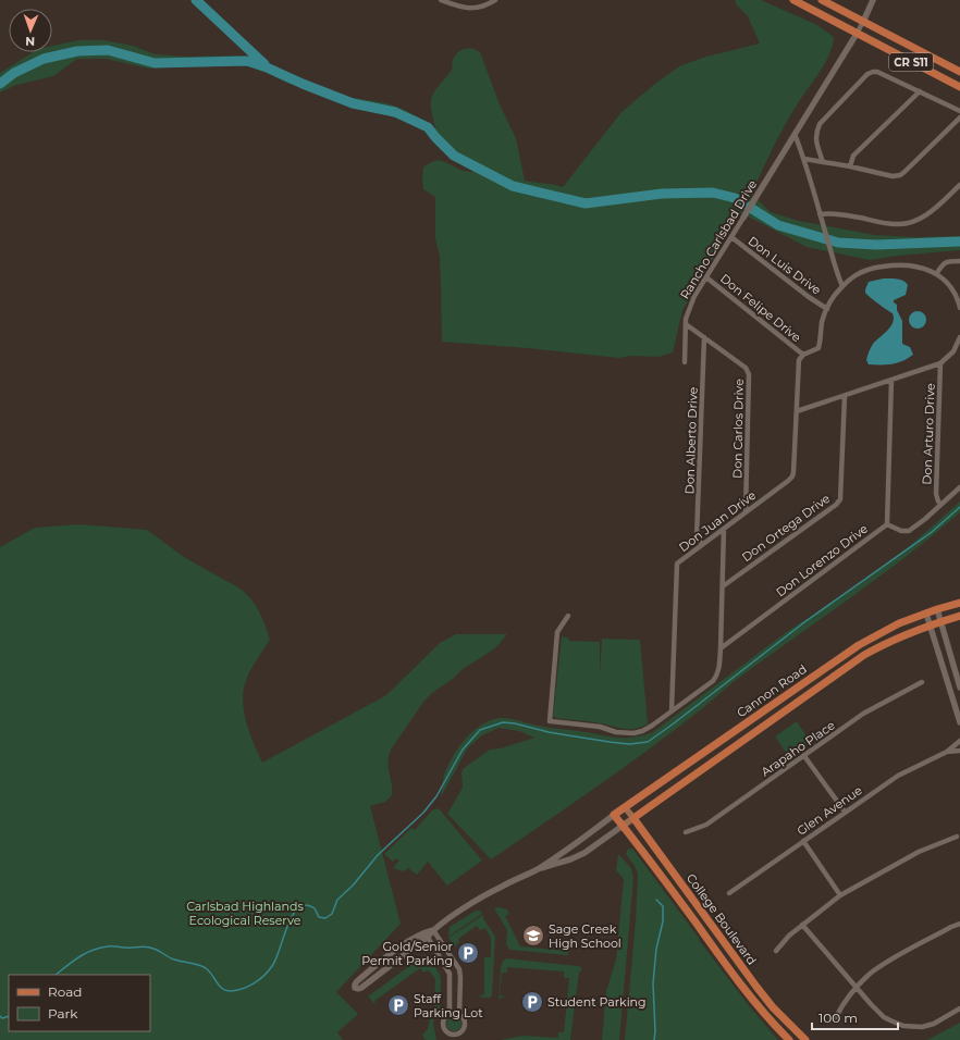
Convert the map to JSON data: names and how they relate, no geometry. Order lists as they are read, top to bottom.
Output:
{
  "streets": {
    "main road": ["CR S11", "Cannon Road", "College Boulevard"],
    "street": [
      "Rancho Carlsbad Drive",
      "Don Luis Drive",
      "Don Felipe Drive",
      "Don Carlos Drive",
      "Don Arturo Drive",
      "Don Alberto Drive",
      "Don Juan Drive",
      "Don Ortega Drive",
      "Don Lorenzo Drive",
      "Arapaho Place",
      "Glen Avenue"
    ]
  },
  "crossings": [
    ["CR S11", "Rancho Carlsbad Drive"],
    ["Rancho Carlsbad Drive", "Don Luis Drive"],
    ["Rancho Carlsbad Drive", "Don Felipe Drive"],
    ["Rancho Carlsbad Drive", "Don Carlos Drive"],
    ["Don Felipe Drive", "Don Juan Drive"],
    ["Don Carlos Drive", "Don Alberto Drive"],
    ["Don Carlos Drive", "Don Juan Drive"],
    ["Don Alberto Drive", "Don Juan Drive"],
    ["Cannon Road", "College Boulevard"]
  ],
  "parks": ["Carlsbad Highlands Ecological Reserve"],
  "places": {
    "school or university": ["Sage Creek High School"],
    "parking": ["Gold/Senior Permit Parking", "Student Parking", "Staff Parking Lot"]
  },
  "legend": ["Road", "Park"],
  "scale_bar": "100 m",
  "north": "bottom"
}
